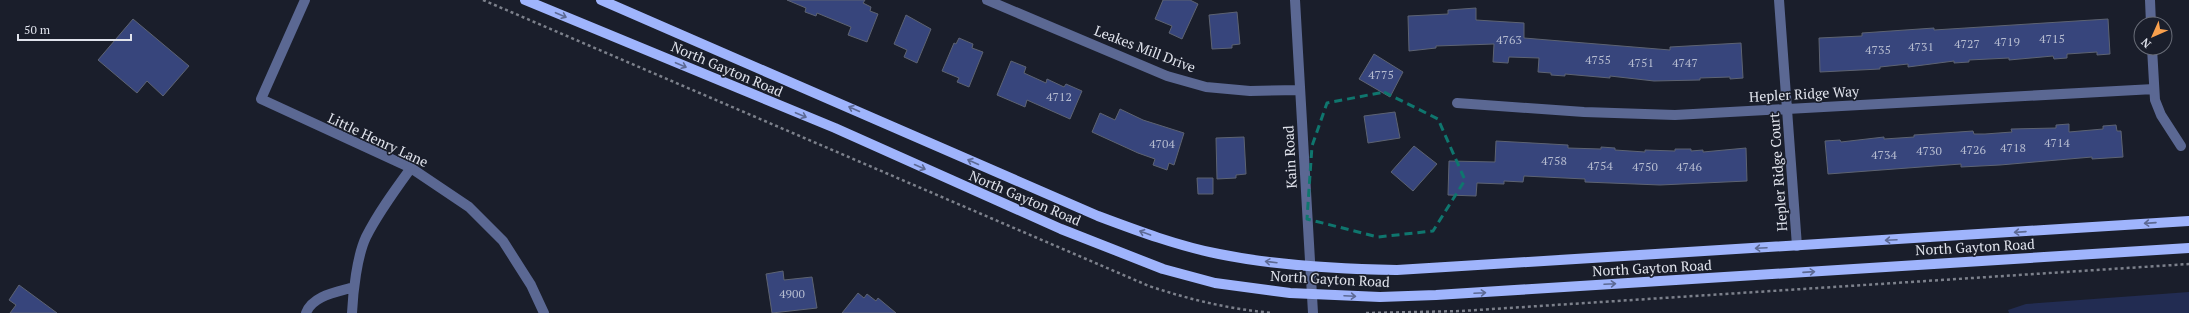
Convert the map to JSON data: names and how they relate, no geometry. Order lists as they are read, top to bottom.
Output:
{
  "streets": {
    "main road": ["North Gayton Road"],
    "street": [
      "Leakes Mill Drive",
      "Hepler Ridge Way",
      "Little Henry Lane",
      "Kain Road",
      "Hepler Ridge Court"
    ]
  },
  "crossings": [
    ["Leakes Mill Drive", "Kain Road"],
    ["North Gayton Road", "Kain Road"],
    ["North Gayton Road", "Hepler Ridge Court"],
    ["Hepler Ridge Way", "Hepler Ridge Court"]
  ],
  "house_numbers": [
    "4715",
    "4763",
    "4719",
    "4727",
    "4731",
    "4735",
    "4755",
    "4751",
    "4747",
    "4775",
    "4712",
    "4714",
    "4704",
    "4718",
    "4726",
    "4730",
    "4734",
    "4758",
    "4754",
    "4750",
    "4746",
    "4900"
  ],
  "scale_bar": "50 m",
  "north": "bottom left"
}
